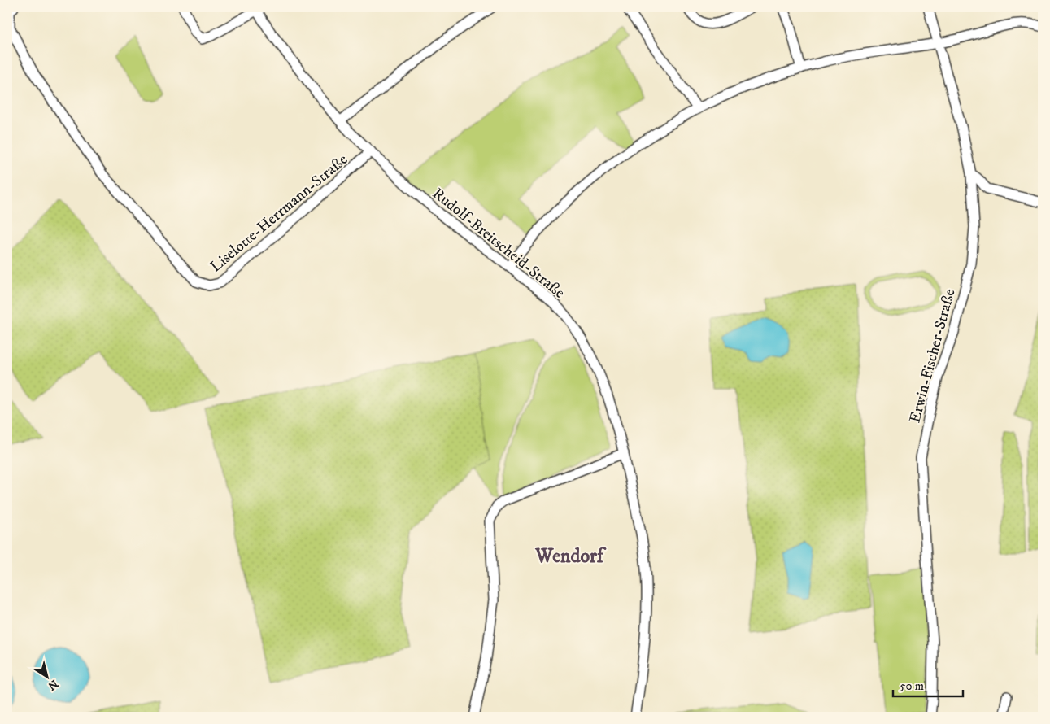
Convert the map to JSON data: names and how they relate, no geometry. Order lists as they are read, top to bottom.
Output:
{
  "streets": {
    "street": ["Liselotte-Herrmann-Straße", "Rudolf-Breitscheid-Straße", "Erwin-Fischer-Straße"]
  },
  "crossings": [
    ["Liselotte-Herrmann-Straße", "Rudolf-Breitscheid-Straße"]
  ],
  "districts": ["Wendorf"],
  "scale_bar": "50 m",
  "north": "bottom right"
}
